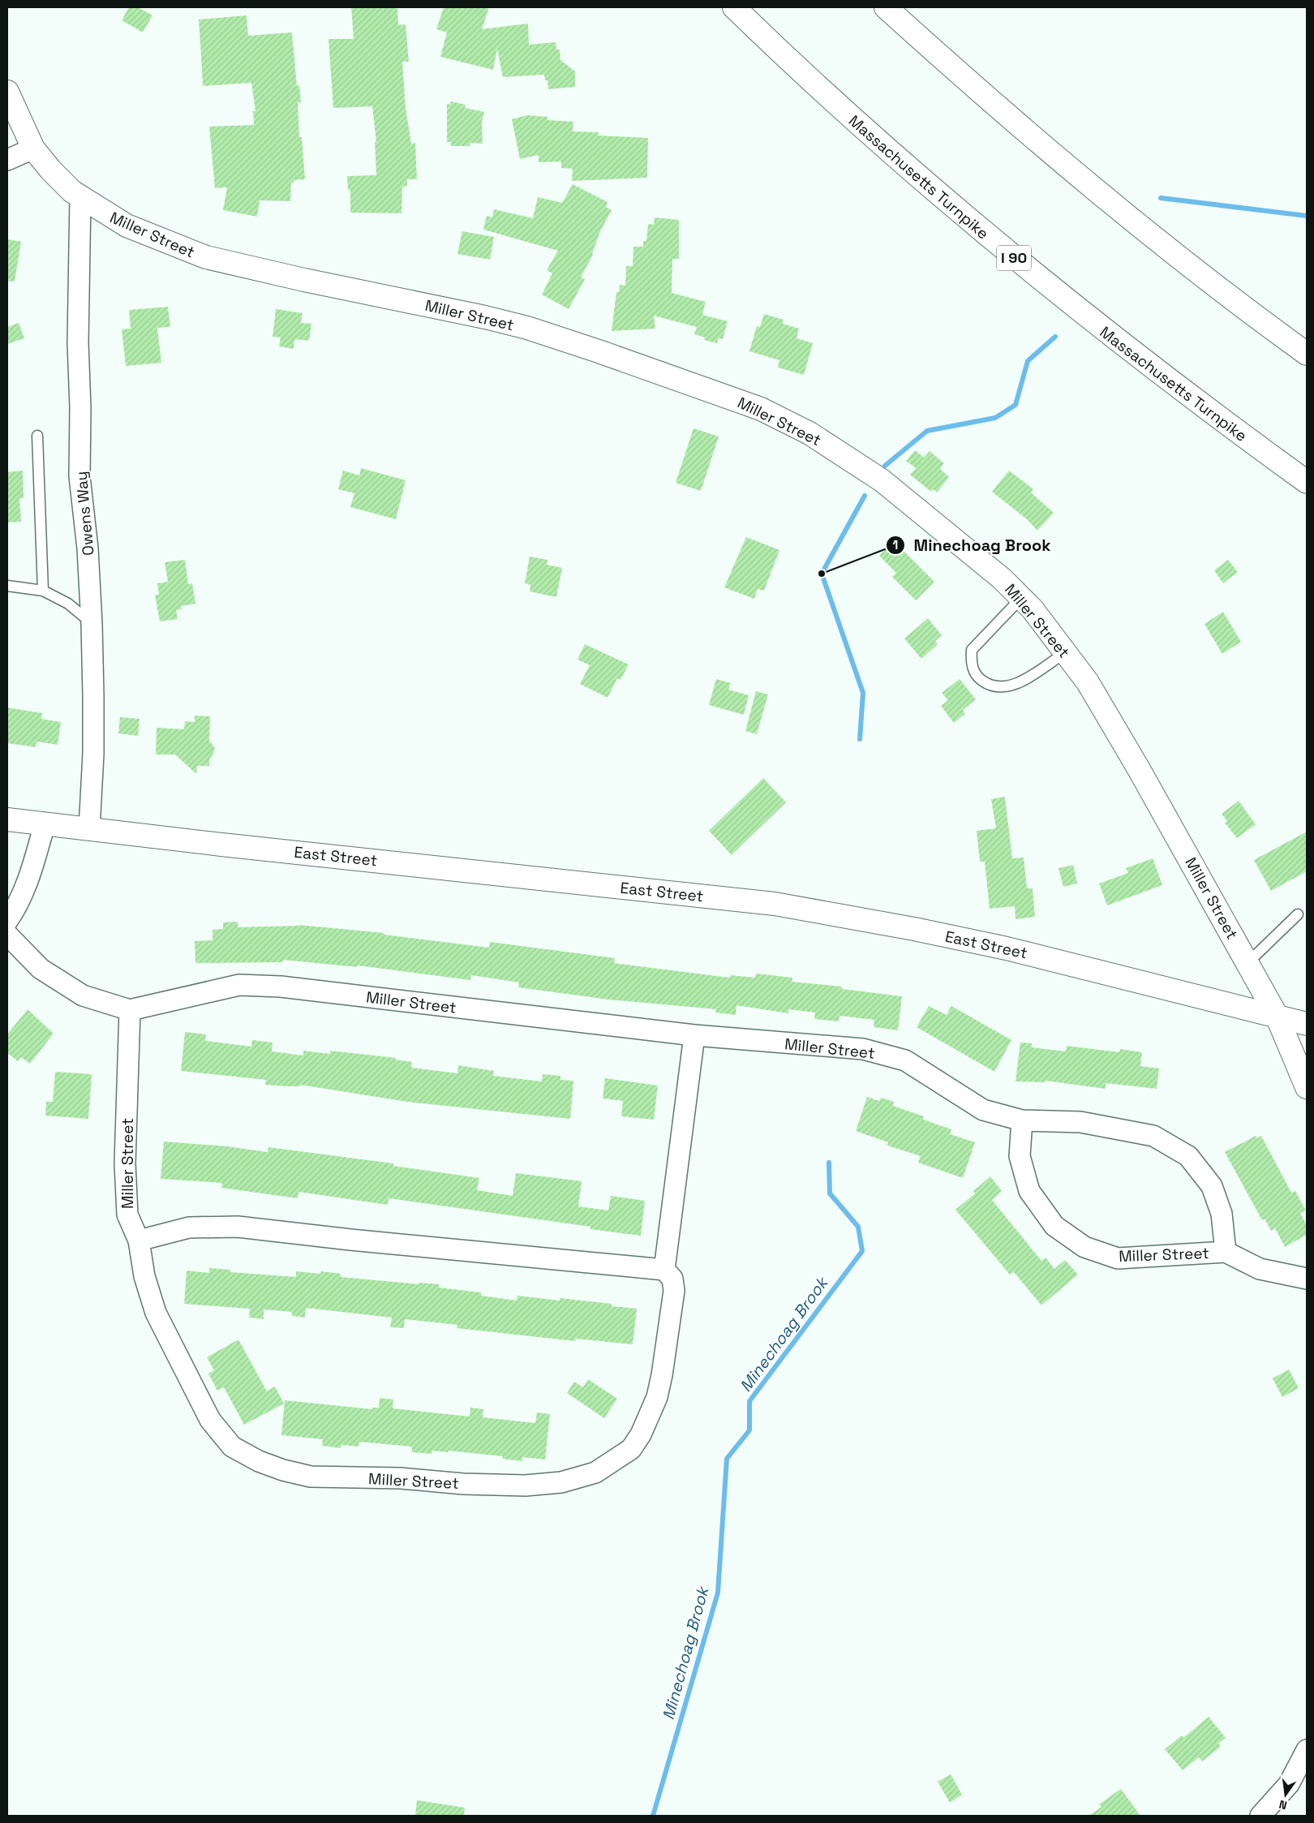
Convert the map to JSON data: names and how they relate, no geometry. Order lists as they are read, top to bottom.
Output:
{
  "streets": {
    "main road": [
      "Massachusetts Turnpike",
      "Miller Street",
      "I 90",
      "East Street"
    ],
    "street": ["Owens Way"]
  },
  "crossings": [
    ["Miller Street", "Owens Way"],
    ["Miller Street", "East Street"],
    ["Owens Way", "East Street"]
  ],
  "water": ["Minechoag Brook"],
  "places": ["Minechoag Brook"],
  "north": "bottom"
}
